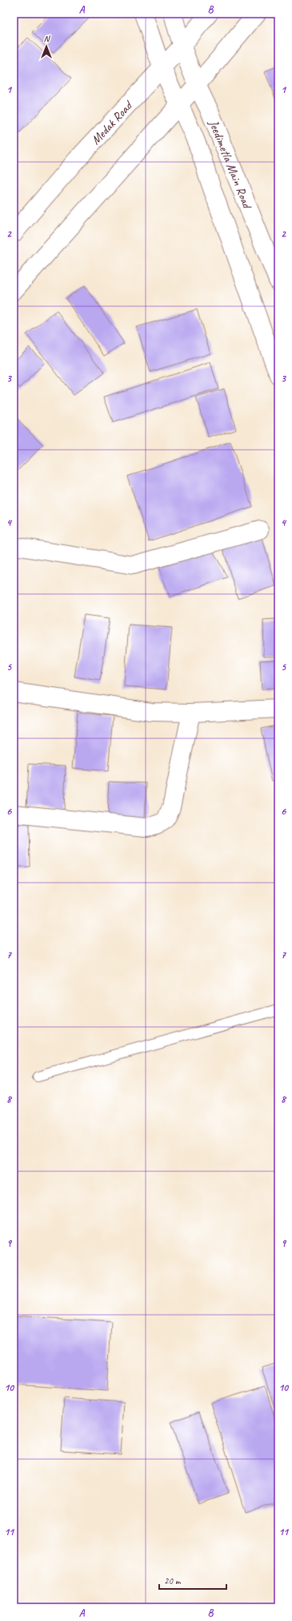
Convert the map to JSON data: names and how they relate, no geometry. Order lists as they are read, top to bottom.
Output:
{
  "streets": {
    "main road": ["Medak Road", "Jeedimetla Main Road"]
  },
  "crossings": [
    ["Medak Road", "Jeedimetla Main Road"]
  ],
  "scale_bar": "20 m",
  "north": "top",
  "grid": {
    "columns": ["A", "B"],
    "rows": [
      "1",
      "2",
      "3",
      "4",
      "5",
      "6",
      "7",
      "8",
      "9",
      "10",
      "11"
    ]
  }
}
